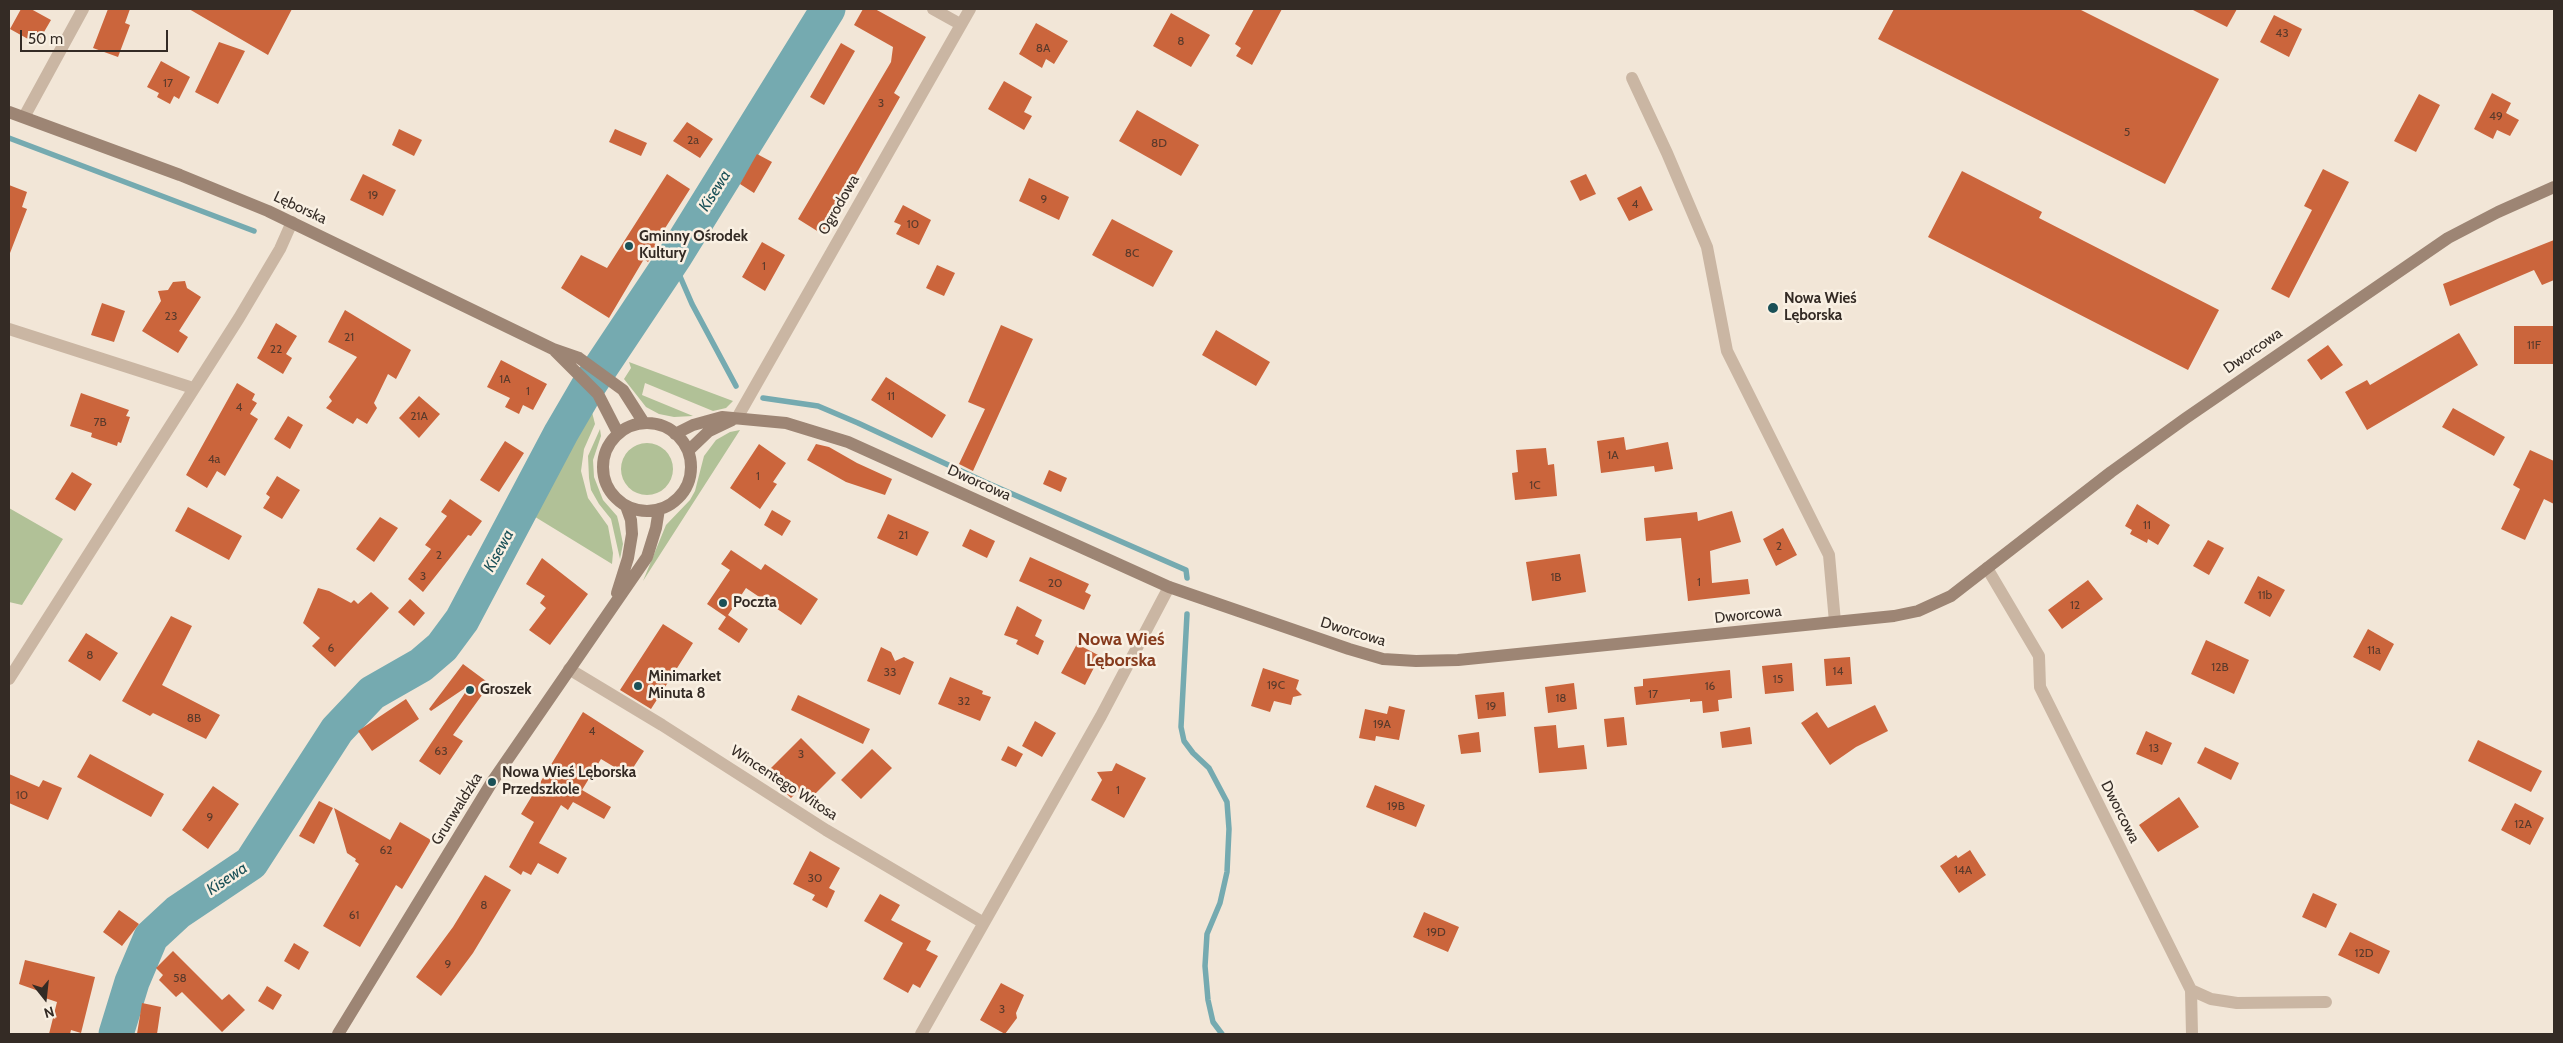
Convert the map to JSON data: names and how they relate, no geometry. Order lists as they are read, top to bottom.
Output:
{
  "streets": {
    "street": [
      "Ogrodowa",
      "Lęborska",
      "Dworcowa",
      "Wincentego Witosa",
      "Grunwaldzka"
    ]
  },
  "crossings": [
    ["Ogrodowa", "Dworcowa"],
    ["Lęborska", "Dworcowa"],
    ["Lęborska", "Grunwaldzka"],
    ["Dworcowa", "Grunwaldzka"],
    ["Wincentego Witosa", "Grunwaldzka"]
  ],
  "districts": ["Nowa Wieś Lęborska"],
  "water": ["Kisewa"],
  "places": [
    "Gminny Ośrodek Kultury",
    "Nowa Wieś Lęborska",
    "Poczta",
    "Minimarket Minuta 8",
    "Groszek",
    "Nowa Wieś Lęborska Przedszkole"
  ],
  "house_numbers": [
    "43",
    "8",
    "8A",
    "17",
    "3",
    "49",
    "5",
    "2a",
    "8D",
    "19",
    "9",
    "4",
    "10",
    "8C",
    "1",
    "23",
    "21",
    "11F",
    "22",
    "1A",
    "1",
    "11",
    "4",
    "21A",
    "7B",
    "1A",
    "4a",
    "1",
    "1C",
    "11",
    "21",
    "2",
    "2",
    "3",
    "1B",
    "1",
    "20",
    "11b",
    "12",
    "6",
    "11a",
    "8",
    "12B",
    "14",
    "33",
    "15",
    "19C",
    "16",
    "17",
    "18",
    "32",
    "19",
    "8B",
    "19A",
    "4",
    "13",
    "63",
    "3",
    "1",
    "10",
    "19B",
    "9",
    "12A",
    "62",
    "14A",
    "30",
    "8",
    "61",
    "19D",
    "12D",
    "9",
    "58",
    "3"
  ],
  "scale_bar": "50 m",
  "north": "bottom"
}
